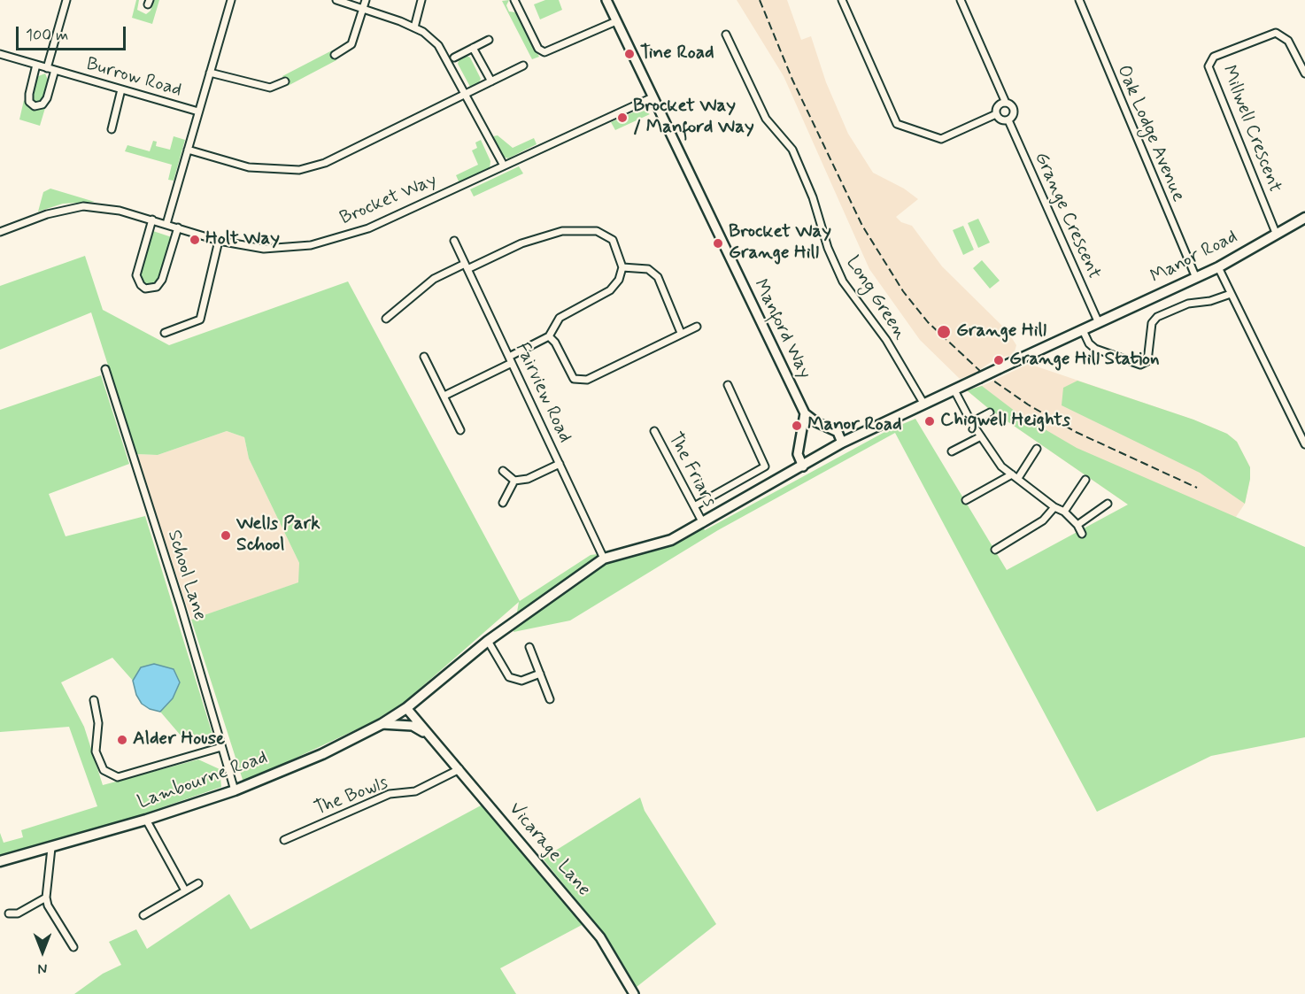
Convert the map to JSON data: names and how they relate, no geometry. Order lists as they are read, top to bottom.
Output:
{
  "streets": {
    "main road": ["Manor Road", "Lambourne Road"],
    "street": [
      "Burrow Road",
      "Millwell Crescent",
      "Oak Lodge Avenue",
      "Brocket Way",
      "Grange Crescent",
      "Long Green",
      "Manford Way",
      "Fairview Road",
      "The Friars",
      "School Lane",
      "The Bowls",
      "Vicarage Lane"
    ]
  },
  "crossings": [
    ["Millwell Crescent", "Manor Road"],
    ["Oak Lodge Avenue", "Manor Road"],
    ["Brocket Way", "Manford Way"],
    ["Grange Crescent", "Manor Road"],
    ["Manor Road", "Long Green"],
    ["Manor Road", "Fairview Road"],
    ["Manor Road", "The Friars"],
    ["Manor Road", "Lambourne Road"],
    ["Manor Road", "Vicarage Lane"],
    ["School Lane", "Lambourne Road"],
    ["Lambourne Road", "Vicarage Lane"],
    ["The Bowls", "Vicarage Lane"]
  ],
  "places": [
    "Tine Road",
    "Brocket Way / Manford Way",
    "Holt Way",
    "Brocket Way Grange Hill",
    "Grange Hill",
    "Grange Hill Station",
    "Chigwell Heights",
    "Manor Road",
    "Wells Park School",
    "Alder House"
  ],
  "scale_bar": "100 m",
  "north": "bottom"
}
